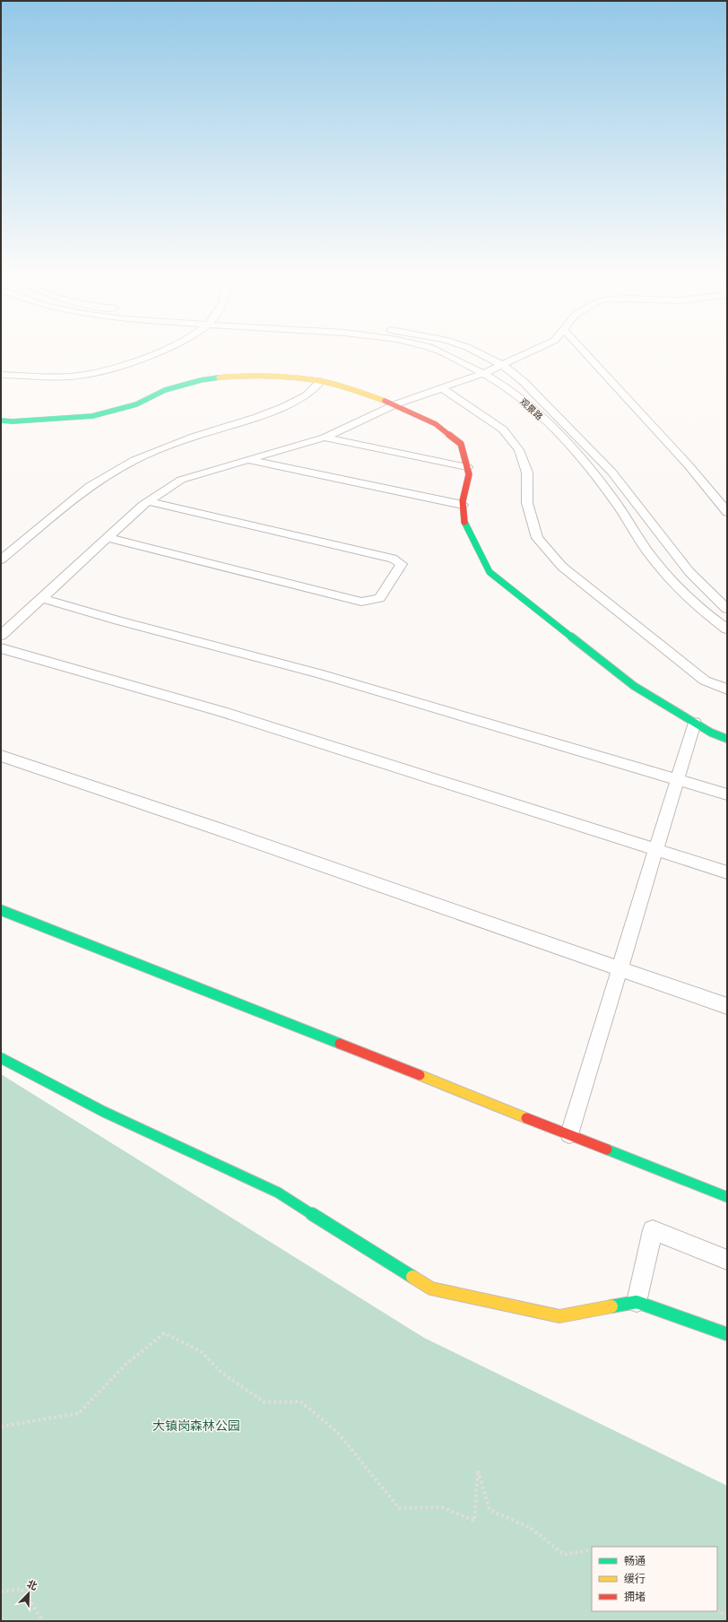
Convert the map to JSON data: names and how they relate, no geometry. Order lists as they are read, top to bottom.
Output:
{
  "streets": {
    "street": ["观景路"]
  },
  "parks": ["大镇岗森林公园"],
  "legend": ["畅通", "缓行", "拥堵"],
  "north": "top right"
}
